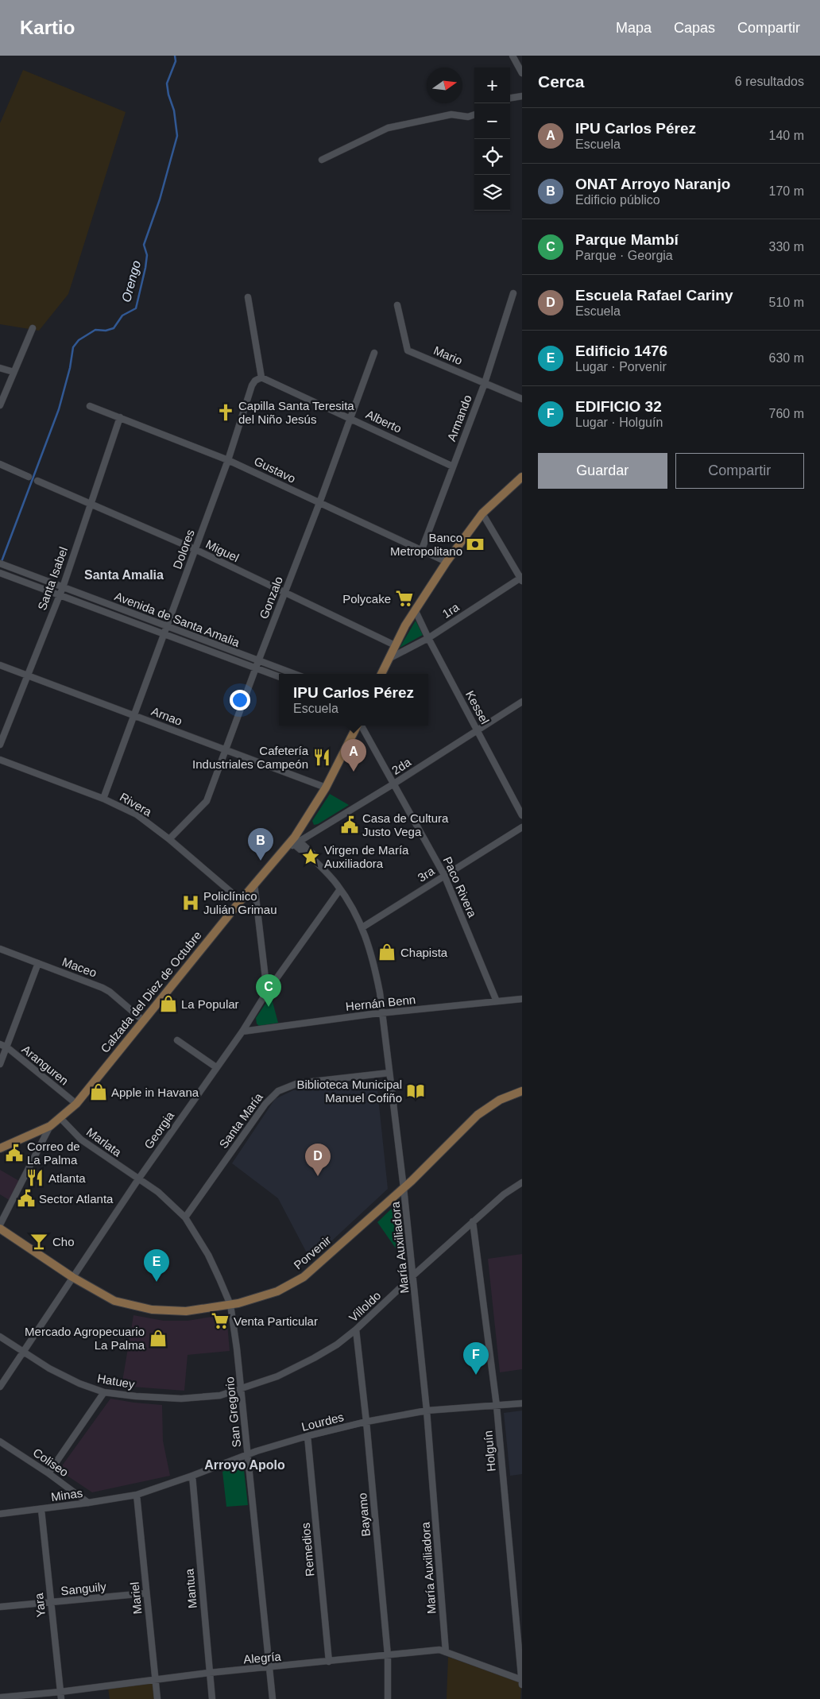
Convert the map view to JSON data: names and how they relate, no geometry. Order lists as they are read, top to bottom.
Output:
{
  "streets": {
    "main road": ["Calzada del Diez de Octubre", "Porvenir"],
    "street": [
      "Mario",
      "Armando",
      "Alberto",
      "Gustavo",
      "Dolores",
      "Miguel",
      "Santa Isabel",
      "Gonzalo",
      "1ra",
      "Avenida de Santa Amalia",
      "Kessel",
      "Arnao",
      "2da",
      "Rivera",
      "3ra",
      "Paco Rivera",
      "Maceo",
      "Hernán Benn",
      "Aranguren",
      "Santa María",
      "Georgia",
      "Marlata",
      "María Auxiliadora",
      "Villoldo",
      "Hatuey",
      "San Gregorio",
      "Lourdes",
      "Holguín",
      "Coliseo",
      "Minas",
      "Bayamo",
      "Remedios",
      "Sanguily",
      "Mantua",
      "Mariel",
      "Yara",
      "Alegría"
    ]
  },
  "crossings": [
    ["Mario", "Armando"],
    ["Armando", "Alberto"],
    ["Armando", "Gustavo"],
    ["Alberto", "Dolores"],
    ["Alberto", "Gonzalo"],
    ["Gustavo", "Dolores"],
    ["Gustavo", "Santa Isabel"],
    ["Gustavo", "Gonzalo"],
    ["Dolores", "Miguel"],
    ["Dolores", "Avenida de Santa Amalia"],
    ["Dolores", "Arnao"],
    ["Dolores", "Rivera"],
    ["Miguel", "Santa Isabel"],
    ["Miguel", "Gonzalo"],
    ["Santa Isabel", "Avenida de Santa Amalia"],
    ["Santa Isabel", "Arnao"],
    ["Gonzalo", "Avenida de Santa Amalia"],
    ["Gonzalo", "Arnao"],
    ["Gonzalo", "Rivera"],
    ["1ra", "Kessel"],
    ["Kessel", "2da"],
    ["Arnao", "Calzada del Diez de Octubre"],
    ["2da", "Paco Rivera"],
    ["2da", "Calzada del Diez de Octubre"],
    ["2da", "María Auxiliadora"],
    ["Rivera", "Calzada del Diez de Octubre"],
    ["3ra", "Paco Rivera"],
    ["3ra", "María Auxiliadora"],
    ["Paco Rivera", "Hernán Benn"],
    ["Maceo", "Calzada del Diez de Octubre"],
    ["Calzada del Diez de Octubre", "Aranguren"],
    ["Calzada del Diez de Octubre", "Marlata"],
    ["Calzada del Diez de Octubre", "María Auxiliadora"],
    ["Hernán Benn", "Georgia"],
    ["Hernán Benn", "María Auxiliadora"],
    ["Santa María", "María Auxiliadora"],
    ["Santa María", "San Gregorio"],
    ["Georgia", "Marlata"],
    ["Georgia", "María Auxiliadora"],
    ["Georgia", "Porvenir"],
    ["Georgia", "Hatuey"],
    ["Georgia", "San Gregorio"],
    ["Marlata", "San Gregorio"],
    ["María Auxiliadora", "Porvenir"],
    ["María Auxiliadora", "Villoldo"],
    ["María Auxiliadora", "Lourdes"],
    ["María Auxiliadora", "Alegría"],
    ["Porvenir", "San Gregorio"],
    ["Villoldo", "Hatuey"],
    ["Villoldo", "San Gregorio"],
    ["Villoldo", "Holguín"],
    ["Villoldo", "Bayamo"],
    ["Hatuey", "San Gregorio"],
    ["San Gregorio", "Lourdes"],
    ["San Gregorio", "Alegría"],
    ["Lourdes", "Holguín"],
    ["Lourdes", "Minas"],
    ["Lourdes", "Bayamo"],
    ["Lourdes", "Remedios"],
    ["Lourdes", "Mantua"],
    ["Lourdes", "Mariel"],
    ["Holguín", "Alegría"],
    ["Coliseo", "Minas"],
    ["Minas", "Mariel"],
    ["Minas", "Yara"],
    ["Bayamo", "Alegría"],
    ["Remedios", "Alegría"],
    ["Sanguily", "Mariel"],
    ["Sanguily", "Yara"],
    ["Mantua", "Alegría"],
    ["Mariel", "Alegría"],
    ["Yara", "Alegría"]
  ],
  "districts": ["Santa Amalia", "Arroyo Apolo"],
  "water": ["Orengo"],
  "places": {
    "church": ["Capilla Santa Teresita del Niño Jesús"],
    "bank": ["Banco Metropolitano"],
    "supermarket": ["Polycake", "Venta Particular"],
    "restaurant": ["Cafetería Industriales Campeón", "Atlanta"],
    "public building": ["Casa de Cultura Justo Vega", "Correo de La Palma", "Sector Atlanta"],
    "place": ["Virgen de María Auxiliadora"],
    "hospital": ["Policlínico Julián Grimau"],
    "shop": [
      "Chapista",
      "La Popular",
      "Apple in Havana",
      "Mercado Agropecuario La Palma"
    ],
    "library": ["Biblioteca Municipal Manuel Cofiño"],
    "bar": ["Cho"]
  },
  "north": "right",
  "page": {
    "header": "Kartio",
    "nav": ["Mapa", "Capas", "Compartir"],
    "heading": ["Cerca", "6 resultados"],
    "map_buttons": ["+", "−"],
    "list": [
      {
        "mark": "A",
        "name": "IPU Carlos Pérez",
        "note": "Escuela",
        "value": "140 m"
      },
      {
        "mark": "B",
        "name": "ONAT Arroyo Naranjo",
        "note": "Edificio público",
        "value": "170 m"
      },
      {
        "mark": "C",
        "name": "Parque Mambí",
        "note": "Parque · Georgia",
        "value": "330 m"
      },
      {
        "mark": "D",
        "name": "Escuela Rafael Cariny",
        "note": "Escuela",
        "value": "510 m"
      },
      {
        "mark": "E",
        "name": "Edificio 1476",
        "note": "Lugar · Porvenir",
        "value": "630 m"
      },
      {
        "mark": "F",
        "name": "EDIFICIO 32",
        "note": "Lugar · Holguín",
        "value": "760 m"
      }
    ],
    "buttons": ["Guardar", "Compartir"],
    "popup": ["IPU Carlos Pérez", "Escuela"],
    "pins": [
      "A",
      "B",
      "C",
      "D",
      "E",
      "F"
    ]
  }
}
